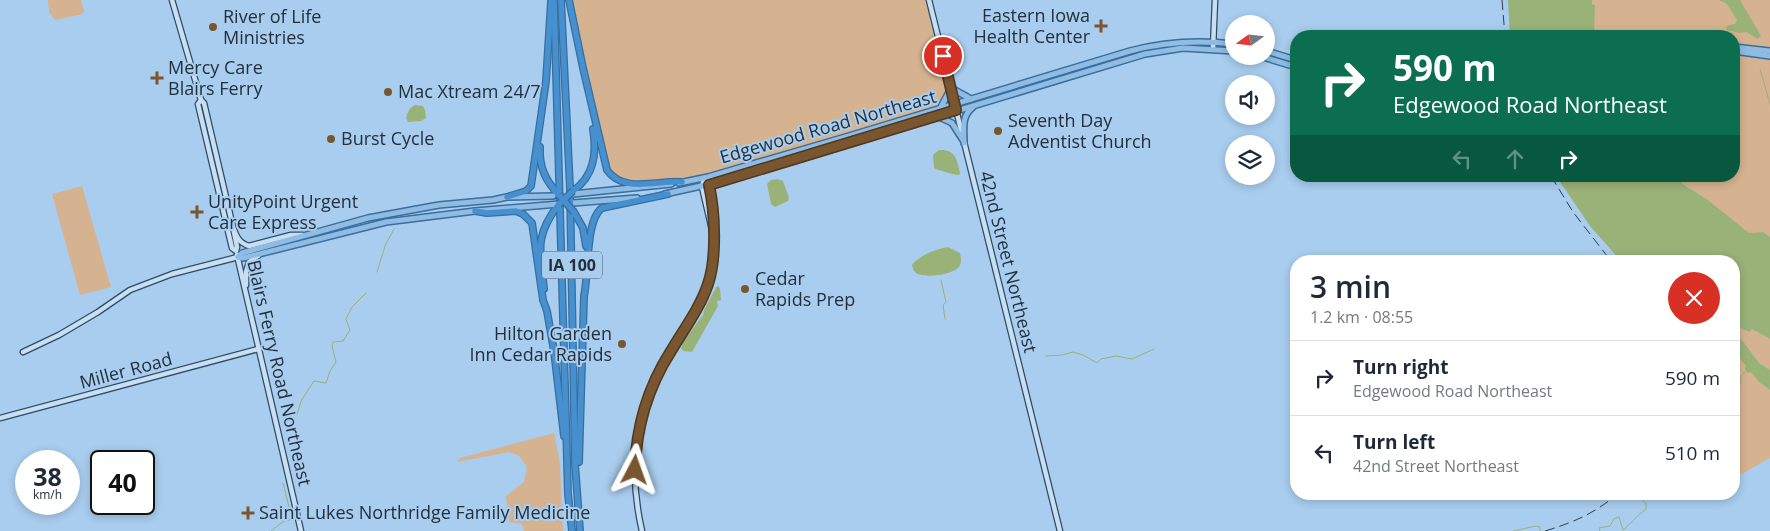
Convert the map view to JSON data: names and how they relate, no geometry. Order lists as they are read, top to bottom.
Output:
{
  "streets": {
    "highway": ["IA 100"],
    "main road": [
      "Edgewood Road Northeast",
      "42nd Street Northeast",
      "Miller Road",
      "Blairs Ferry Road Northeast"
    ]
  },
  "crossings": [
    ["Edgewood Road Northeast", "42nd Street Northeast"],
    ["Miller Road", "Blairs Ferry Road Northeast"]
  ],
  "places": {
    "health": [
      "Eastern Iowa Health Center",
      "Mercy Care Blairs Ferry",
      "UnityPoint Urgent Care Express",
      "Saint Lukes Northridge Family Medicine"
    ],
    "other": [
      "River of Life Ministries",
      "Mac Xtream 24/7",
      "Seventh Day Adventist Church",
      "Burst Cycle",
      "Cedar Rapids Prep",
      "Hilton Garden Inn Cedar Rapids"
    ]
  },
  "north": "left",
  "page": {
    "turn": ["590 m", "Edgewood Road Northeast"],
    "heading": ["3 min", "1.2 km · 08:55"],
    "list": [
      {
        "name": "Turn right",
        "note": "Edgewood Road Northeast",
        "value": "590 m"
      },
      {
        "name": "Turn left",
        "note": "42nd Street Northeast",
        "value": "510 m"
      }
    ],
    "speed": "38 km/h",
    "limit": "40"
  }
}
